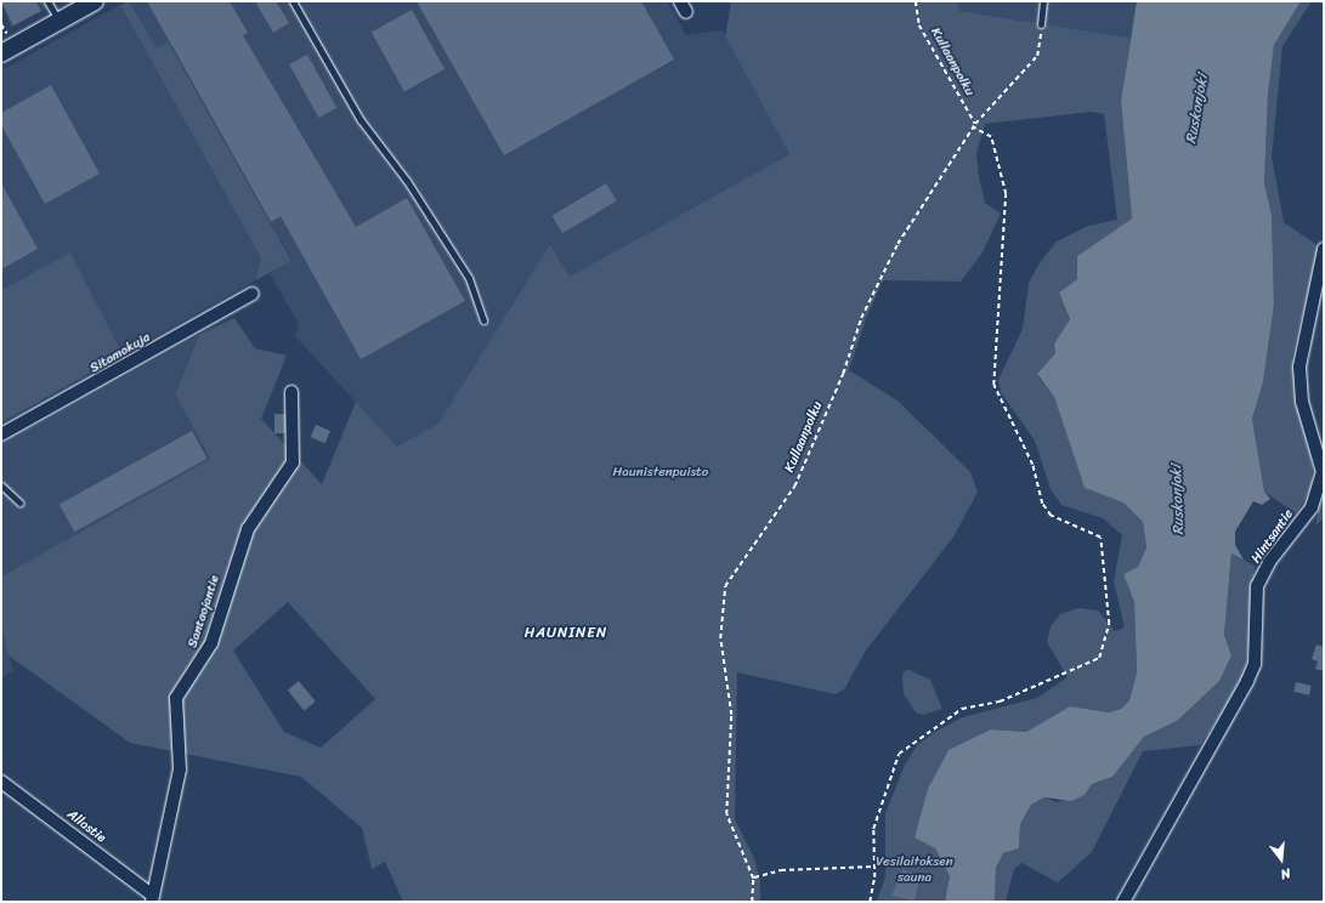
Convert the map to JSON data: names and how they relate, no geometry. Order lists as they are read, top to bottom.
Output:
{
  "streets": {
    "street": [
      "Sitomokuja",
      "Hintsantie",
      "Santaojantie",
      "Allastie"
    ],
    "path": ["Kullaanpolku"]
  },
  "crossings": [
    ["Santaojantie", "Allastie"]
  ],
  "districts": ["HAUNINEN"],
  "water": ["Ruskonjoki"],
  "parks": ["Haunistenpuisto", "Vesilaitoksen sauna"],
  "north": "bottom"
}
